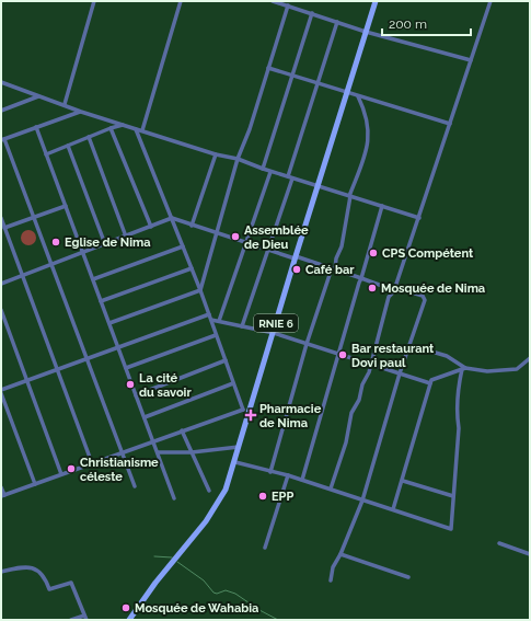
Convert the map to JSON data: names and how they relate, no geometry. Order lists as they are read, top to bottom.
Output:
{
  "streets": {
    "main road": ["RNIE 6"]
  },
  "places": {
    "other": [
      "Assemblée de Dieu",
      "Eglise de Nima",
      "CPS Compétent",
      "Café bar",
      "Mosquée de Nima",
      "Bar restaurant Dovi paul",
      "La cité du savoir",
      "Christianisme céleste",
      "EPP",
      "Mosquée de Wahabia"
    ],
    "health": ["Pharmacie de Nima"]
  },
  "scale_bar": "200 m"
}
